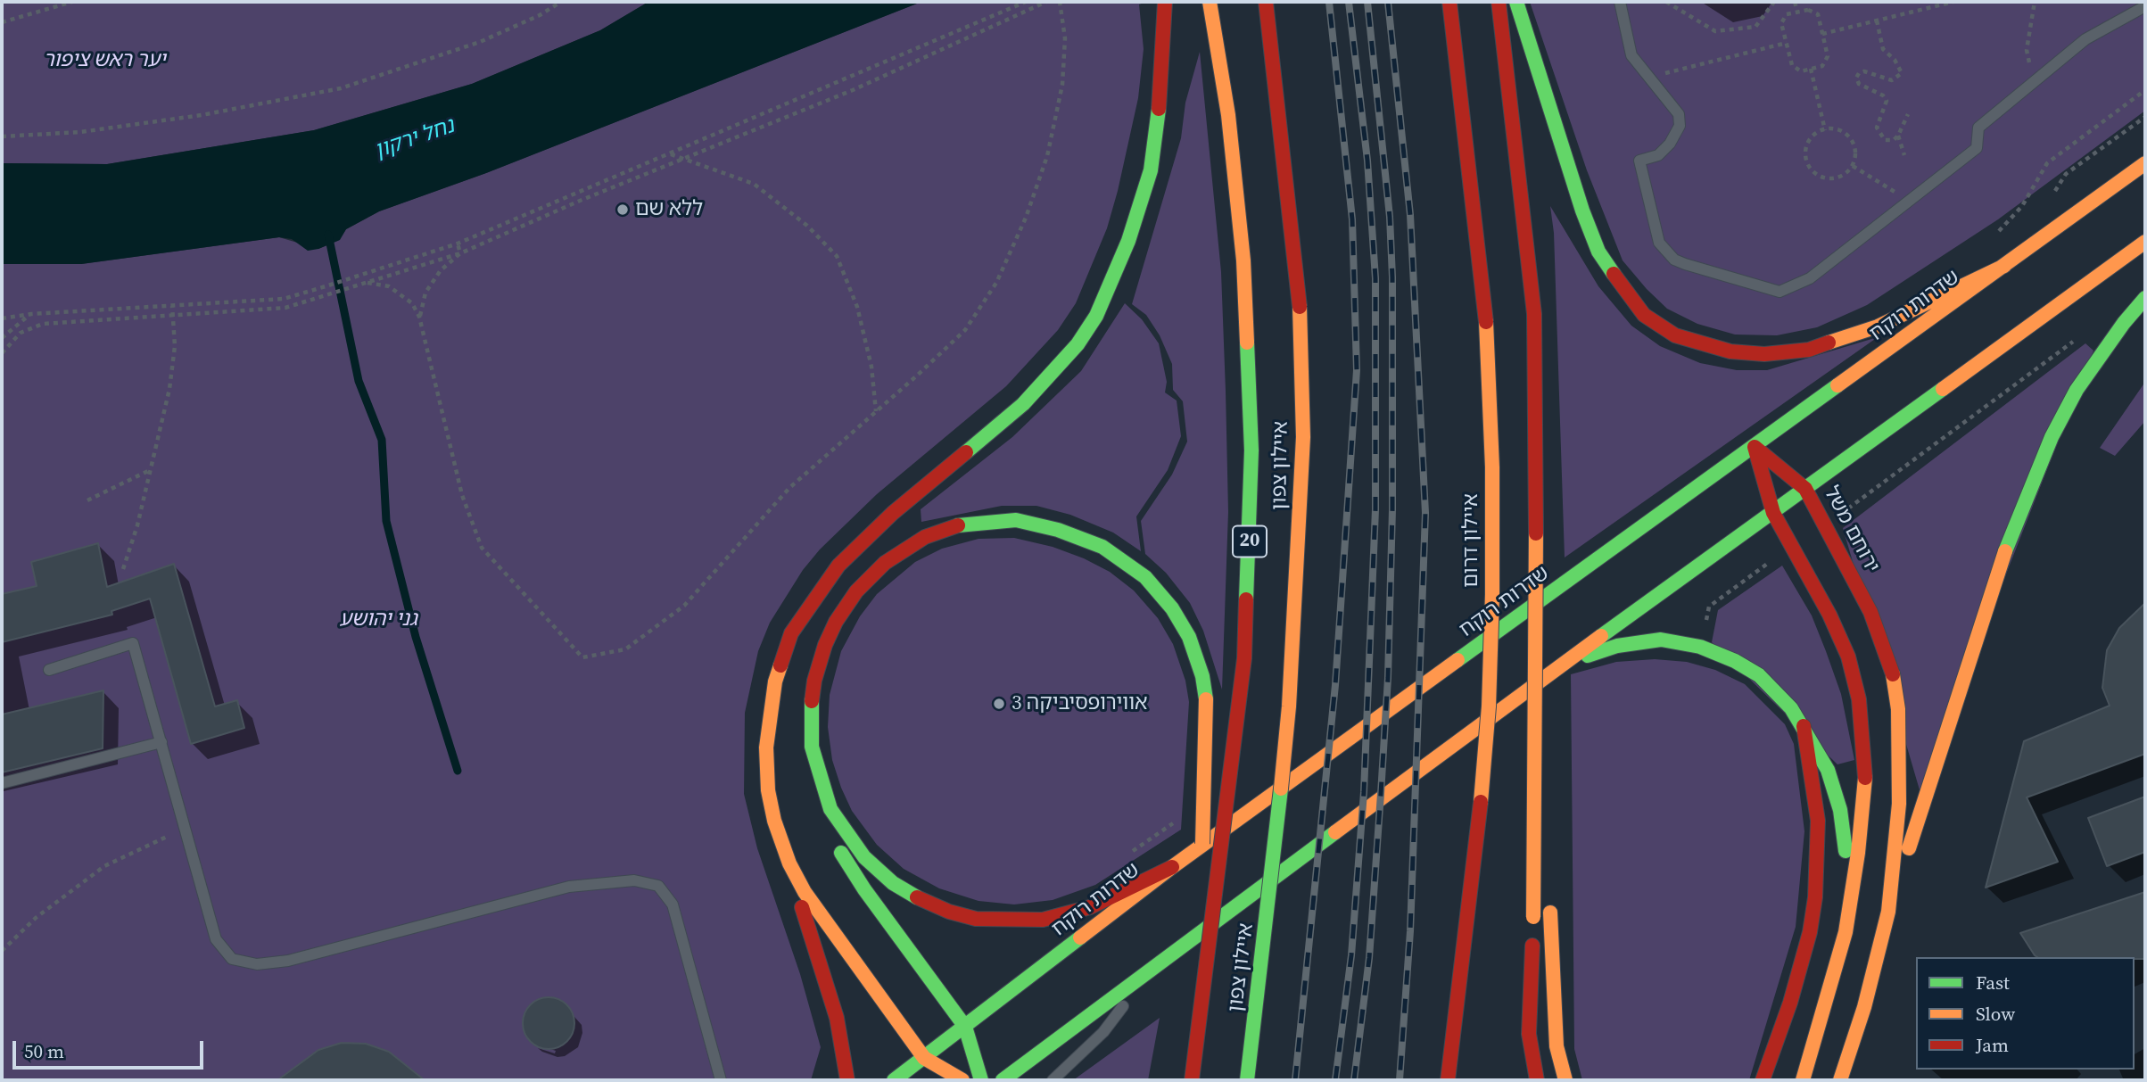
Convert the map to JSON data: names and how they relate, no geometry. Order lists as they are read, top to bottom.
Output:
{
  "streets": {
    "main road": [
      "שדרות רוקח",
      "איילון צפון",
      "ירוחם משל",
      "איילון דרום",
      "20"
    ]
  },
  "crossings": [
    ["שדרות רוקח", "ירוחם משל"]
  ],
  "water": ["נחל ירקון"],
  "parks": ["יער ראש ציפור", "גני יהושע"],
  "places": ["ללא שם", "אווירופסיביקה 3"],
  "legend": ["Fast", "Slow", "Jam"],
  "scale_bar": "50 m"
}
